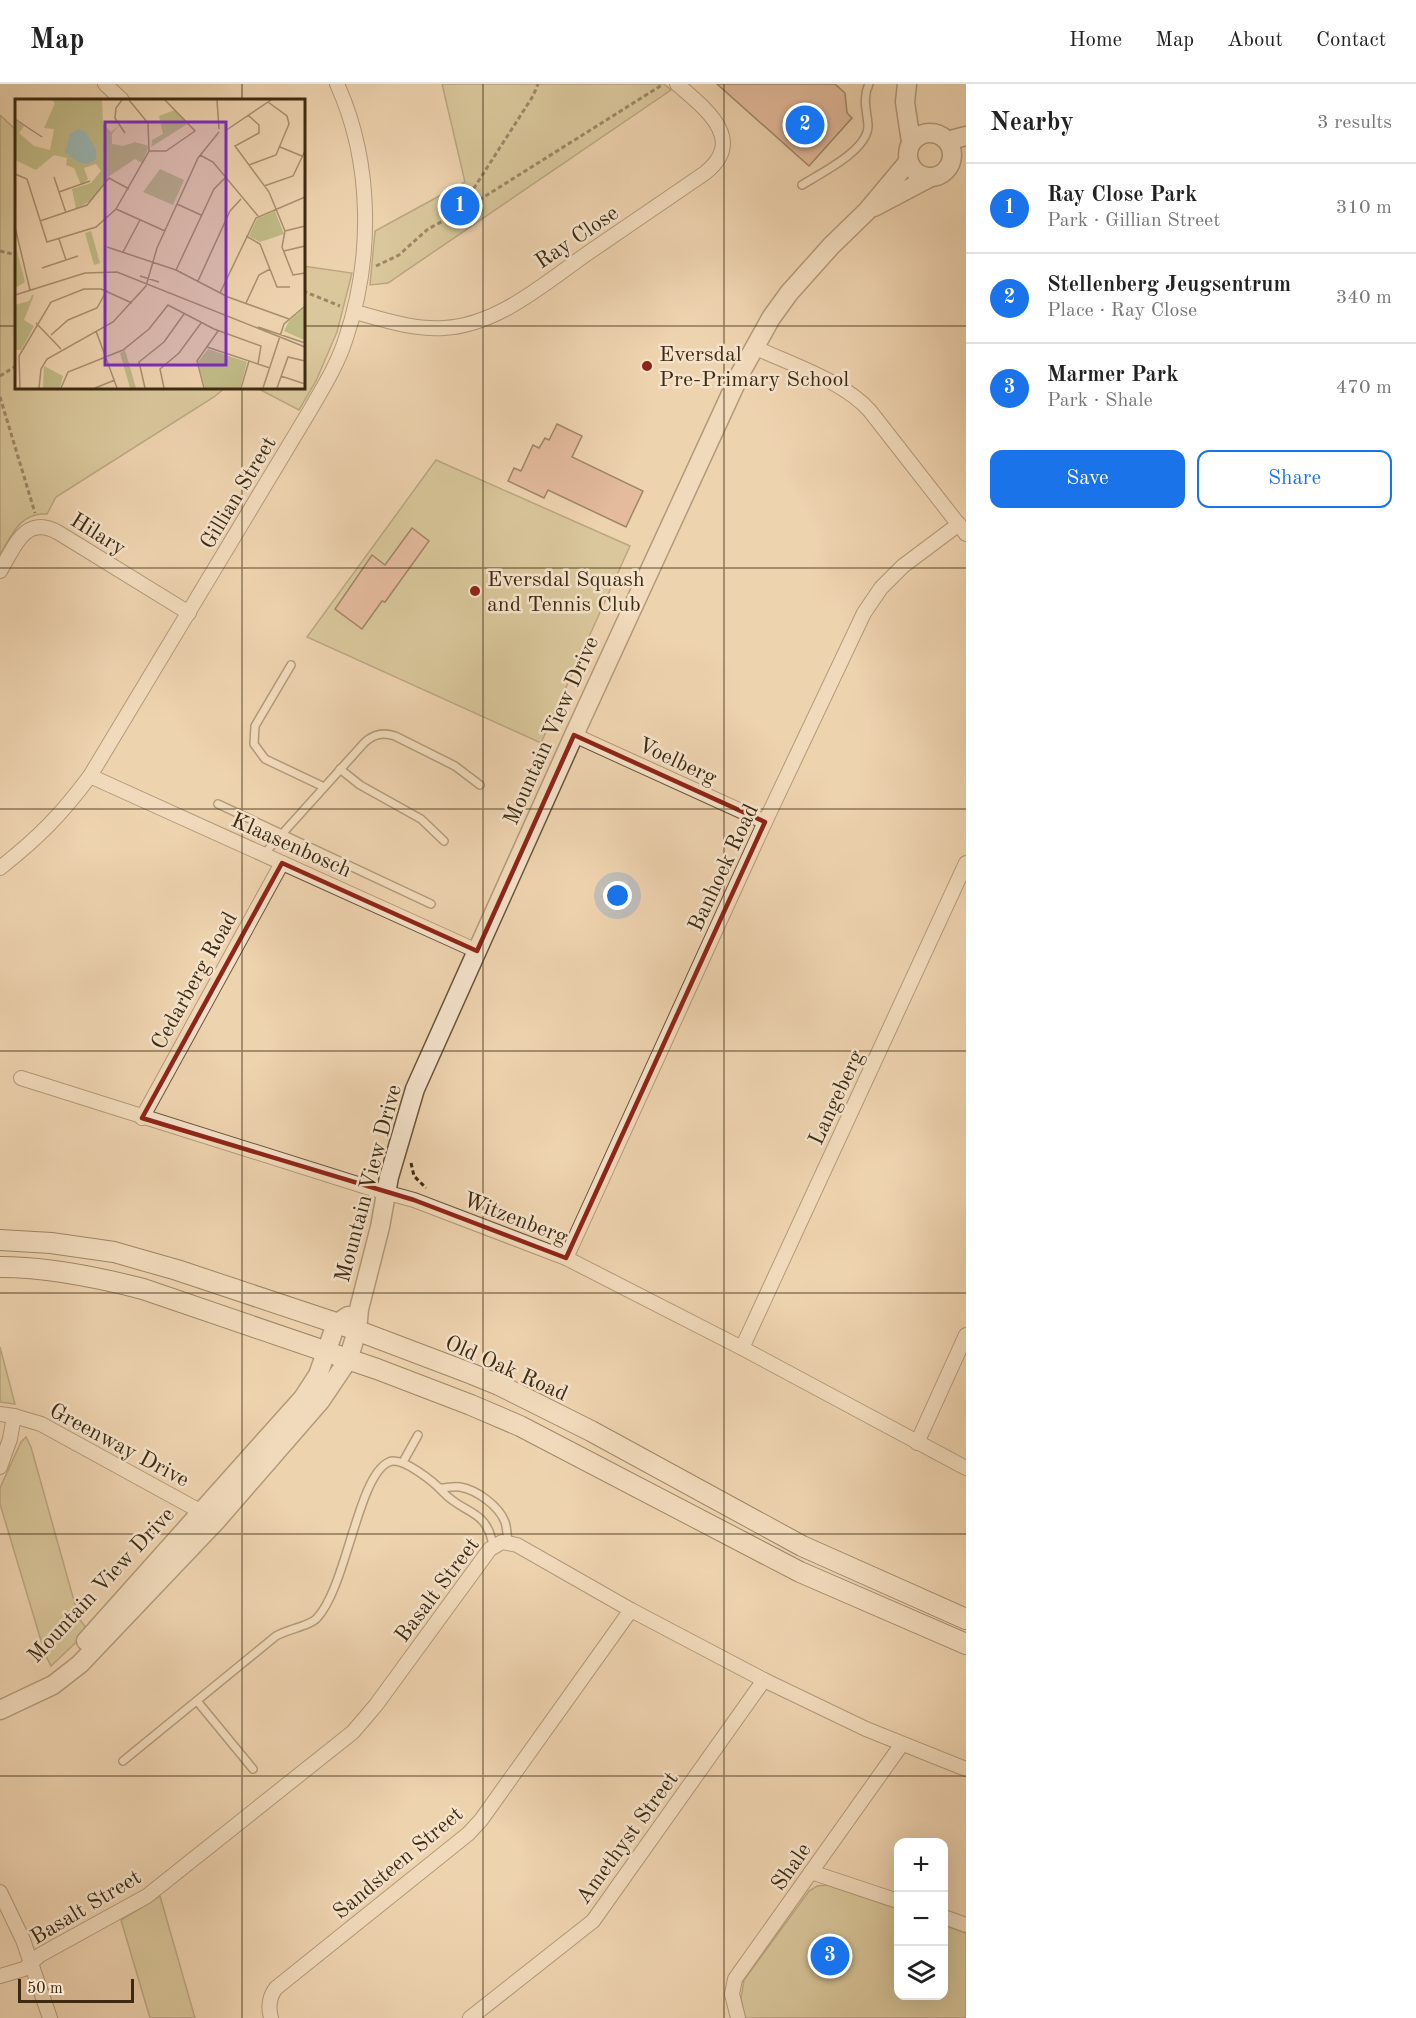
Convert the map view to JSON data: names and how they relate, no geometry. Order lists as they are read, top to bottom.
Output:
{
  "streets": {
    "main road": ["Old Oak Road"],
    "street": [
      "Ray Close",
      "Gillian Street",
      "Hilary",
      "Mountain View Drive",
      "Voelberg",
      "Klaasenbosch",
      "Banhoek Road",
      "Cedarberg Road",
      "Langeberg",
      "Witzenberg",
      "Greenway Drive",
      "Basalt Street",
      "Amethyst Street",
      "Sandsteen Street",
      "Shale"
    ]
  },
  "crossings": [
    ["Ray Close", "Gillian Street"],
    ["Gillian Street", "Hilary"],
    ["Gillian Street", "Klaasenbosch"],
    ["Mountain View Drive", "Voelberg"],
    ["Mountain View Drive", "Klaasenbosch"],
    ["Mountain View Drive", "Witzenberg"],
    ["Mountain View Drive", "Old Oak Road"],
    ["Mountain View Drive", "Greenway Drive"],
    ["Voelberg", "Banhoek Road"],
    ["Klaasenbosch", "Cedarberg Road"],
    ["Banhoek Road", "Witzenberg"],
    ["Cedarberg Road", "Witzenberg"],
    ["Langeberg", "Witzenberg"],
    ["Basalt Street", "Amethyst Street"],
    ["Basalt Street", "Sandsteen Street"],
    ["Basalt Street", "Shale"]
  ],
  "places": ["Eversdal Pre-Primary School", "Eversdal Squash and Tennis Club"],
  "scale_bar": "50 m",
  "page": {
    "header": "Map",
    "nav": [
      "Home",
      "Map",
      "About",
      "Contact"
    ],
    "heading": ["Nearby", "3 results"],
    "pins": ["2", "1", "3"],
    "list": [
      {
        "mark": "1",
        "name": "Ray Close Park",
        "note": "Park · Gillian Street",
        "value": "310 m"
      },
      {
        "mark": "2",
        "name": "Stellenberg Jeugsentrum",
        "note": "Place · Ray Close",
        "value": "340 m"
      },
      {
        "mark": "3",
        "name": "Marmer Park",
        "note": "Park · Shale",
        "value": "470 m"
      }
    ],
    "buttons": ["Save", "Share"],
    "map_buttons": ["+", "−"],
    "scale": "50 m"
  }
}
